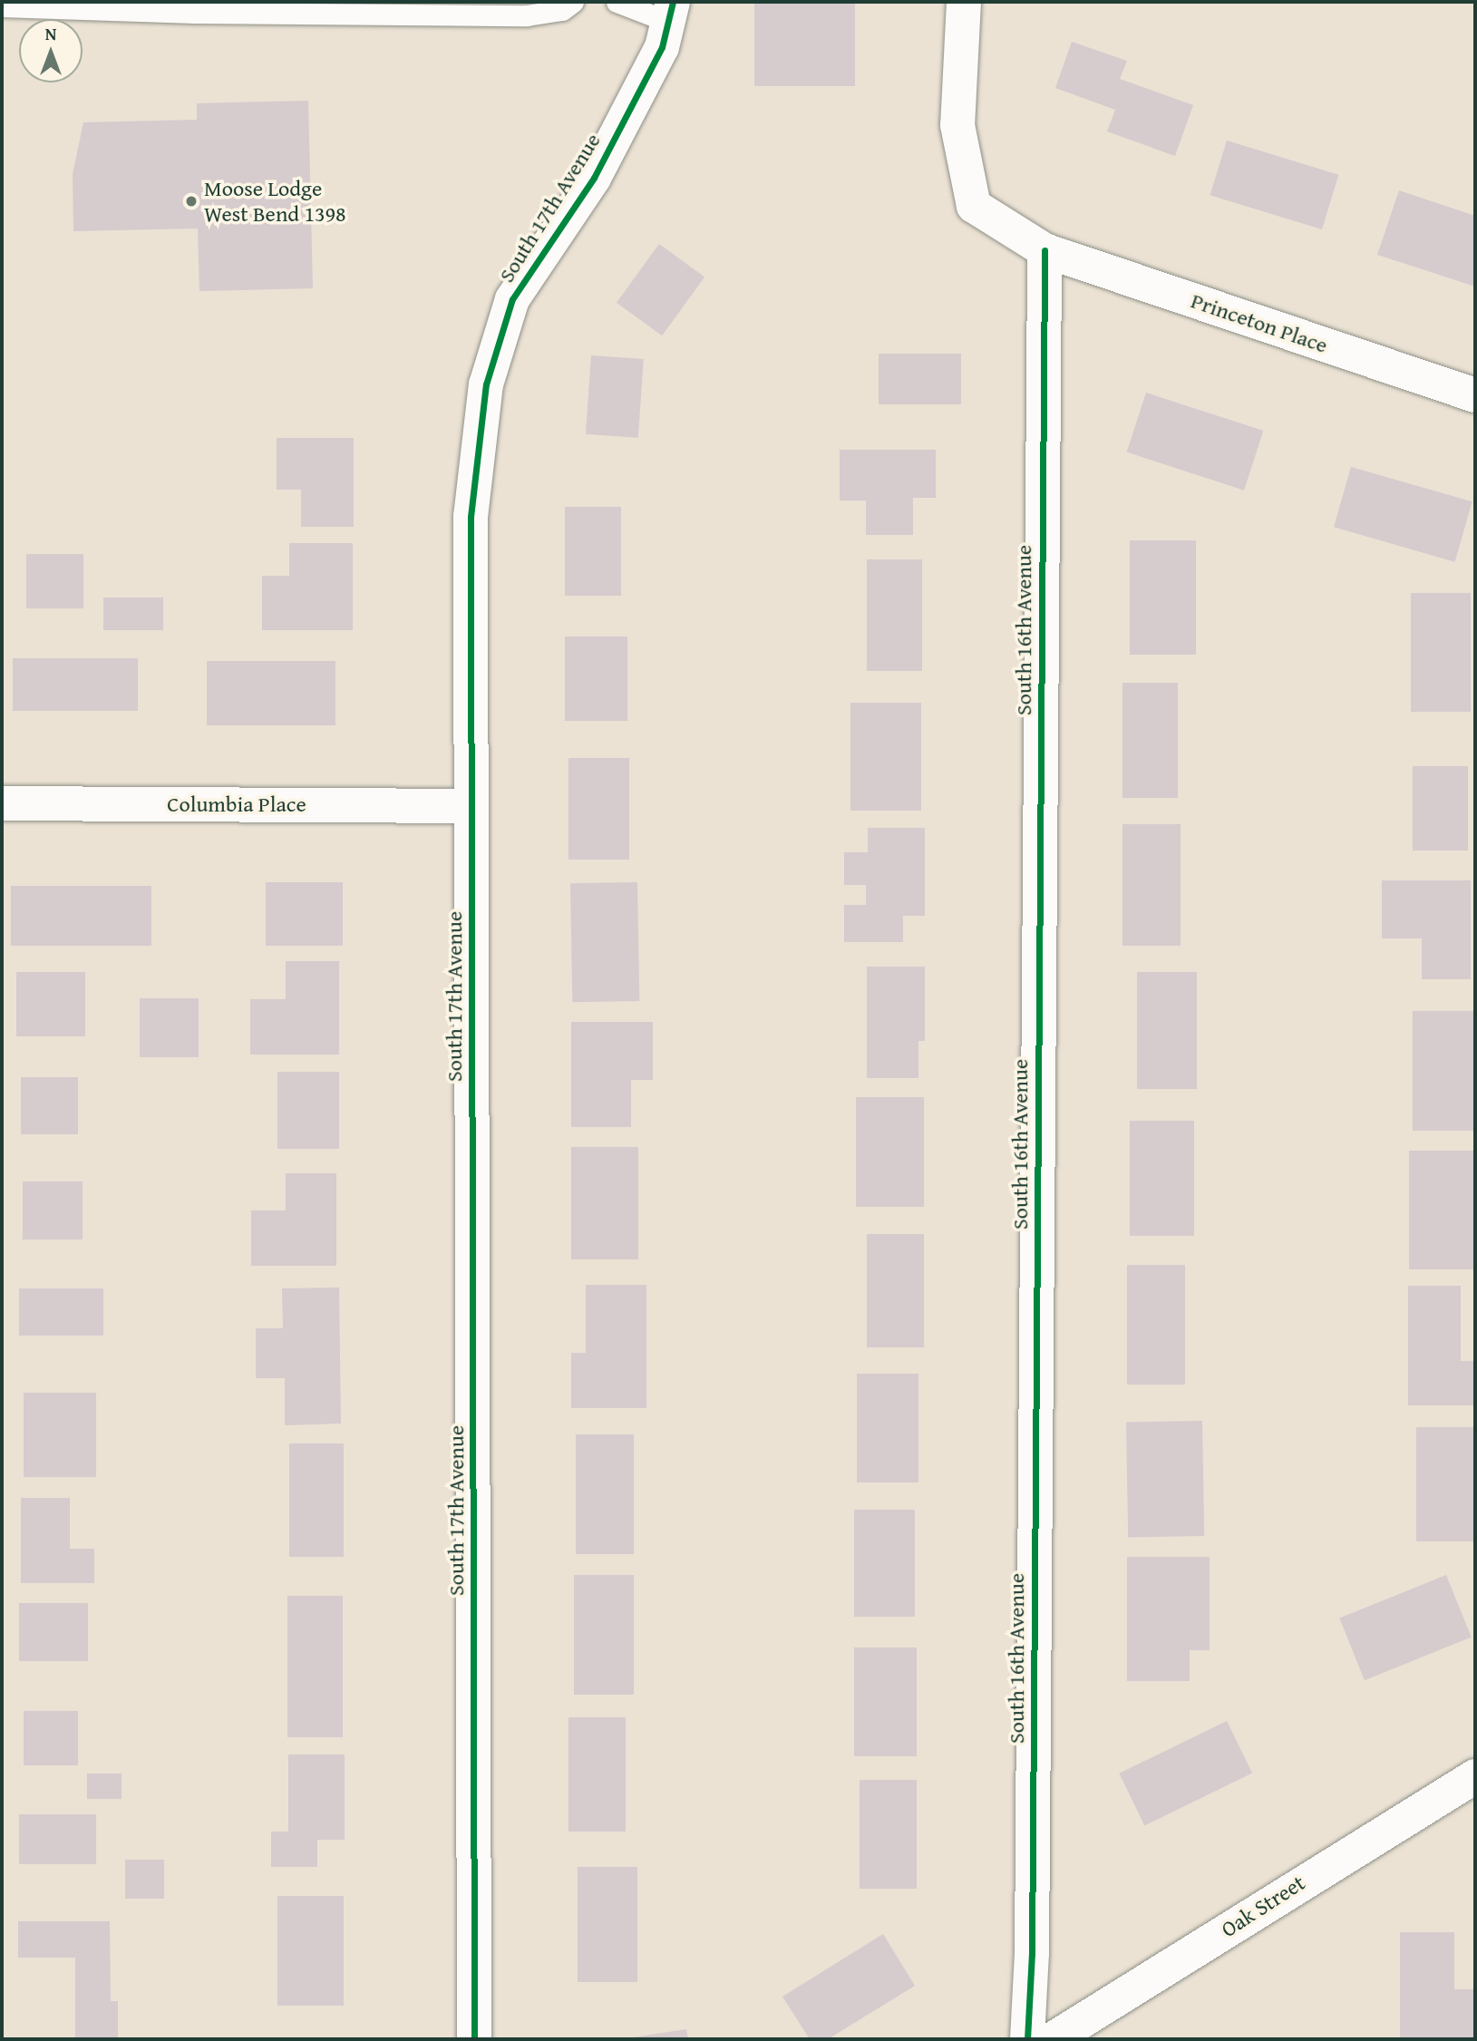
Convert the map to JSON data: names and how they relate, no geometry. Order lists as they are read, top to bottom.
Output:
{
  "streets": {
    "street": [
      "South 17th Avenue",
      "Princeton Place",
      "South 16th Avenue",
      "Columbia Place",
      "Oak Street"
    ]
  },
  "crossings": [
    ["South 17th Avenue", "Columbia Place"],
    ["Princeton Place", "South 16th Avenue"]
  ],
  "places": ["Moose Lodge West Bend 1398"],
  "north": "top"
}
